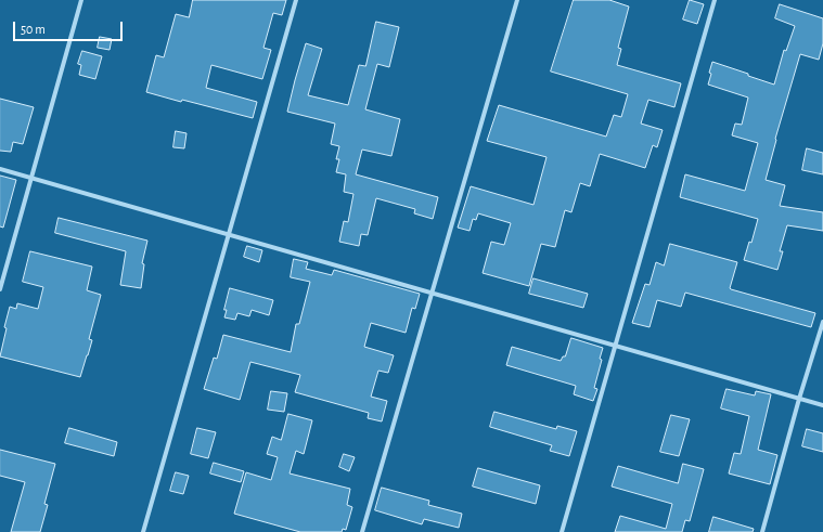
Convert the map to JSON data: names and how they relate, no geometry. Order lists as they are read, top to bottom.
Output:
{
  "scale_bar": "50 m"
}
